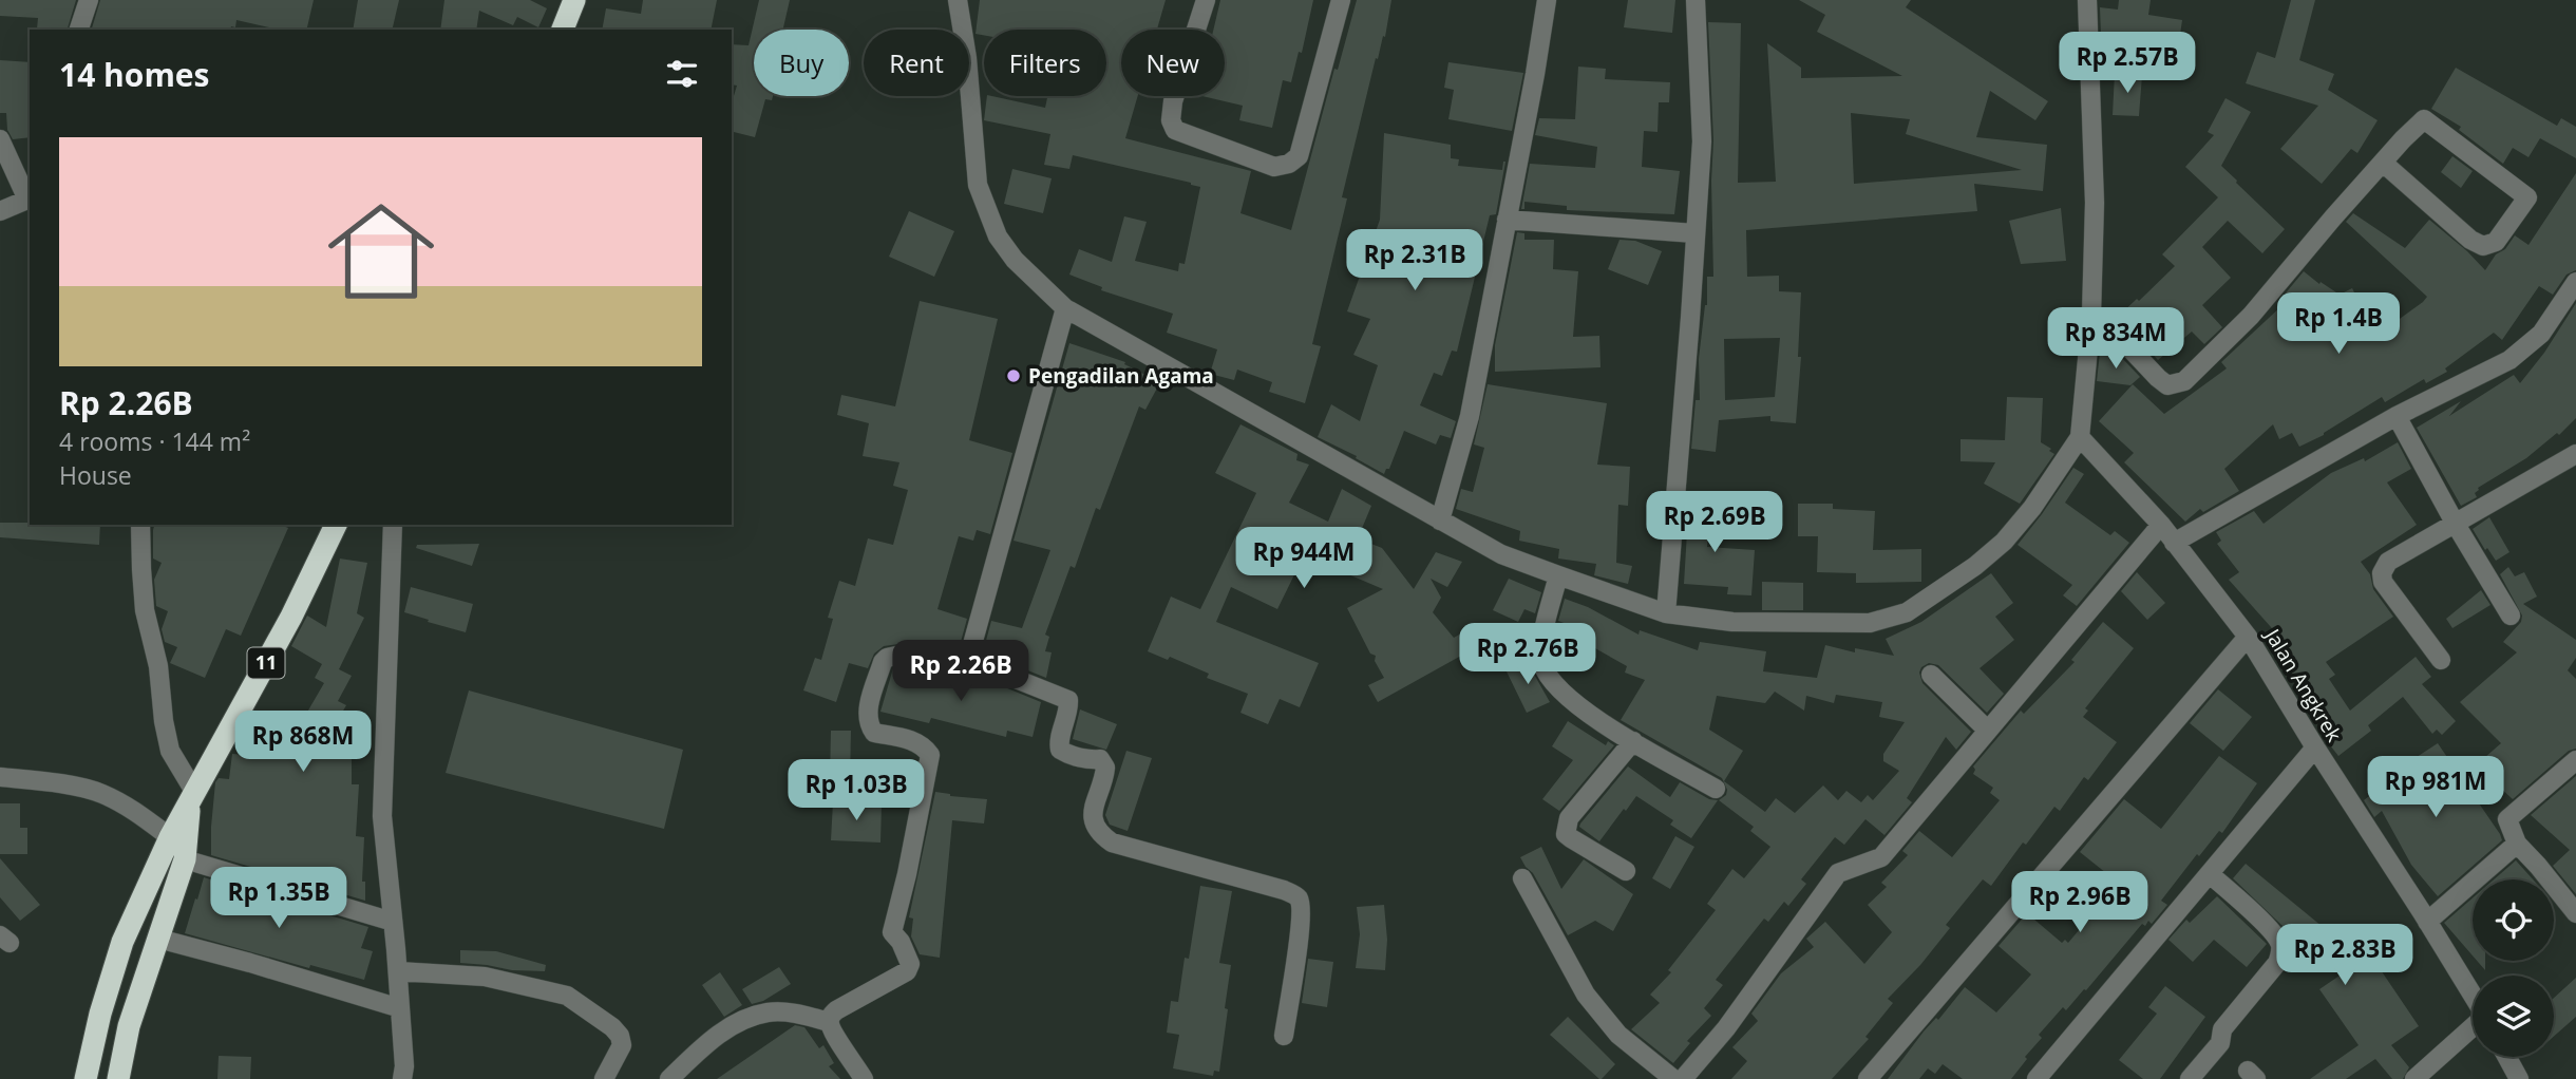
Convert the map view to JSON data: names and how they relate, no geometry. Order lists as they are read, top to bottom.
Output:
{
  "streets": {
    "highway": ["11"],
    "street": ["Jalan Angkrek"]
  },
  "places": ["Pengadilan Agama"],
  "page": {
    "chip": [
      "Buy",
      "Rent",
      "Filters",
      "New"
    ],
    "heading": "14 homes",
    "price": [
      "Rp 2.57B",
      "Rp 2.31B",
      "Rp 1.4B",
      "Rp 834M",
      "Rp 2.69B",
      "Rp 944M",
      "Rp 2.76B",
      "Rp 2.26B",
      "Rp 868M",
      "Rp 981M",
      "Rp 1.03B",
      "Rp 1.35B",
      "Rp 2.96B",
      "Rp 2.83B"
    ],
    "list": [
      {
        "name": "Rp 2.26B",
        "note": "4 rooms · 144 m² · House"
      }
    ]
  }
}
